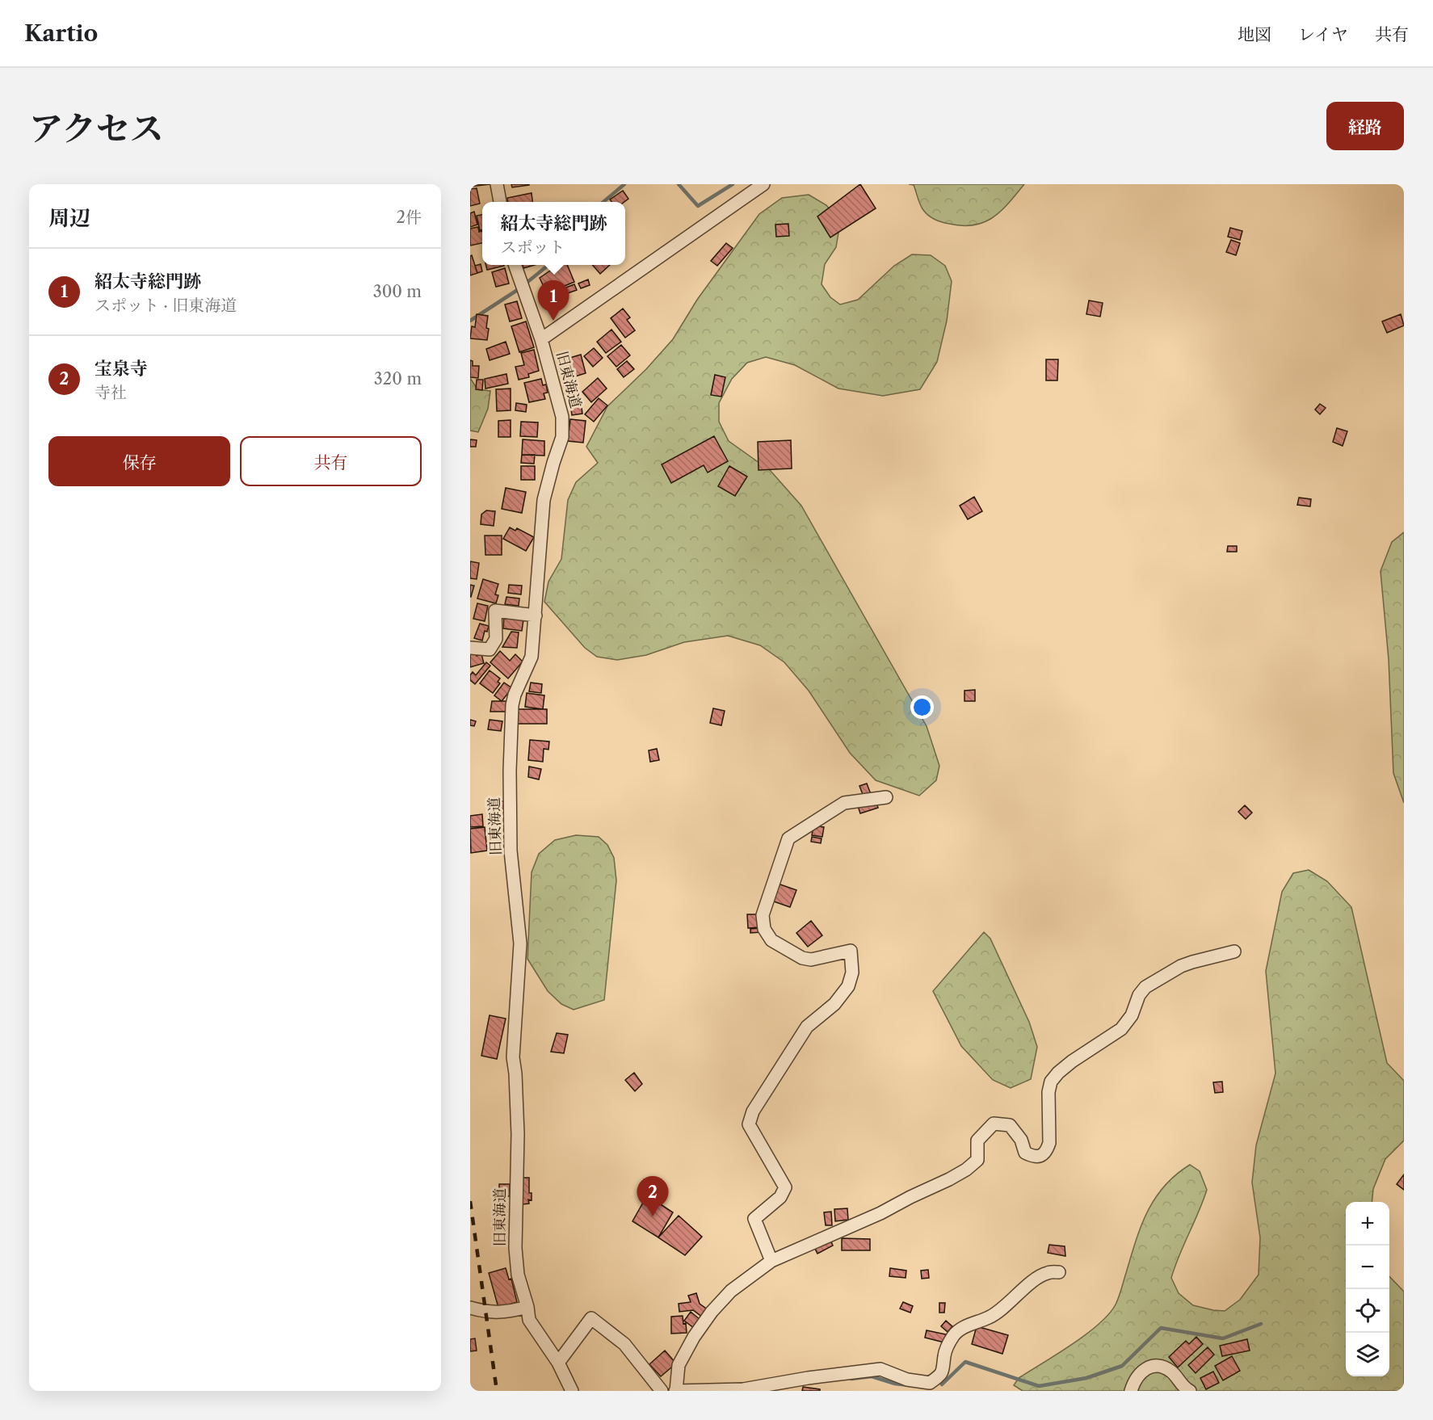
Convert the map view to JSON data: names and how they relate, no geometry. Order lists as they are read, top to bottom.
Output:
{
  "streets": {
    "street": ["旧東海道"]
  },
  "page": {
    "header": "Kartio",
    "nav": ["地図", "レイヤ", "共有"],
    "title": "アクセス",
    "buttons": [
      "経路",
      ["保存", "共有"]
    ],
    "heading": ["周辺", "2件"],
    "popup": ["紹太寺総門跡", "スポット"],
    "list": [
      {
        "mark": "1",
        "name": "紹太寺総門跡",
        "note": "スポット · 旧東海道",
        "value": "300 m"
      },
      {
        "mark": "2",
        "name": "宝泉寺",
        "note": "寺社",
        "value": "320 m"
      }
    ],
    "pins": ["1", "2"],
    "map_buttons": ["+", "−"]
  }
}
